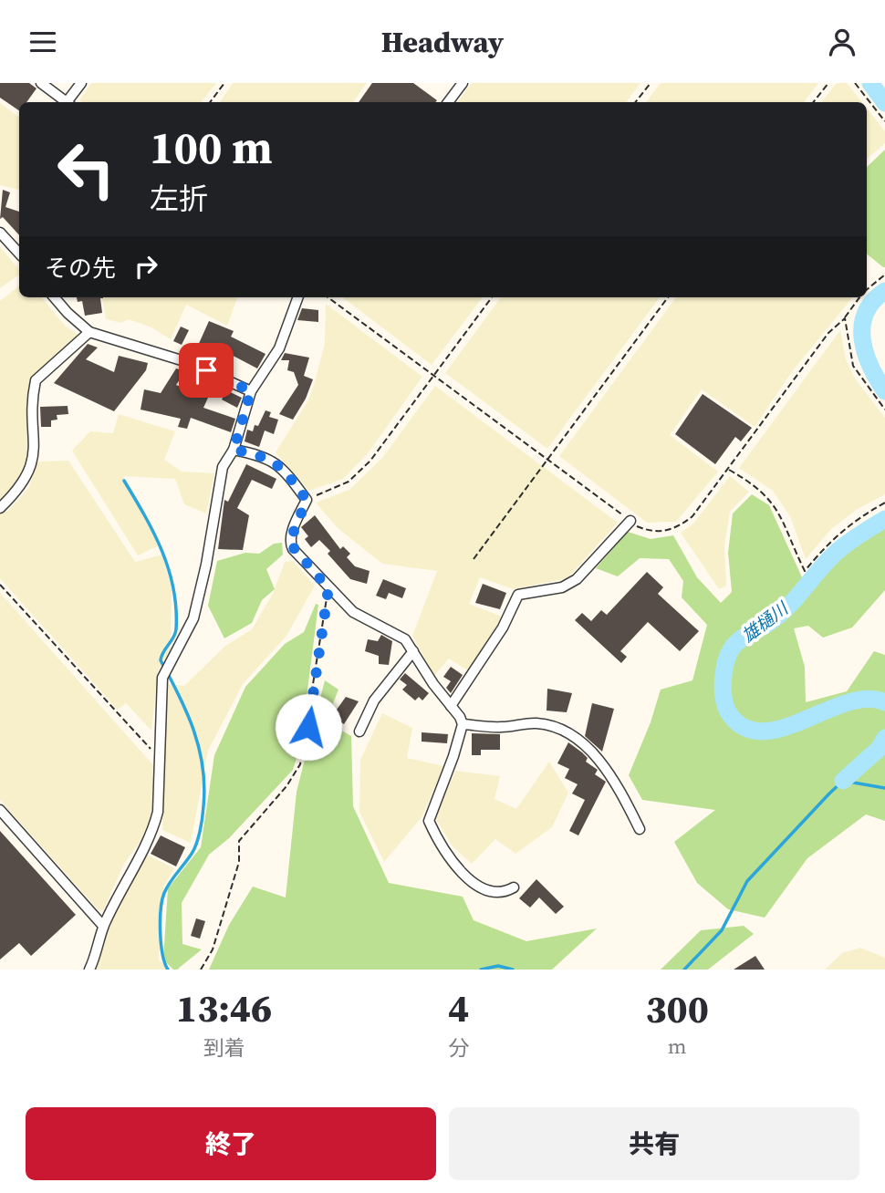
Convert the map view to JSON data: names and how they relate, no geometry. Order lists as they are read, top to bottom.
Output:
{
  "water": ["雄樋川"],
  "page": {
    "header": "Headway",
    "turn": ["100 m", "左折"],
    "then": "その先",
    "eta": [
      "13:46",
      "到着",
      "4",
      "分",
      "300",
      "m"
    ],
    "buttons": ["終了", "共有"]
  }
}
